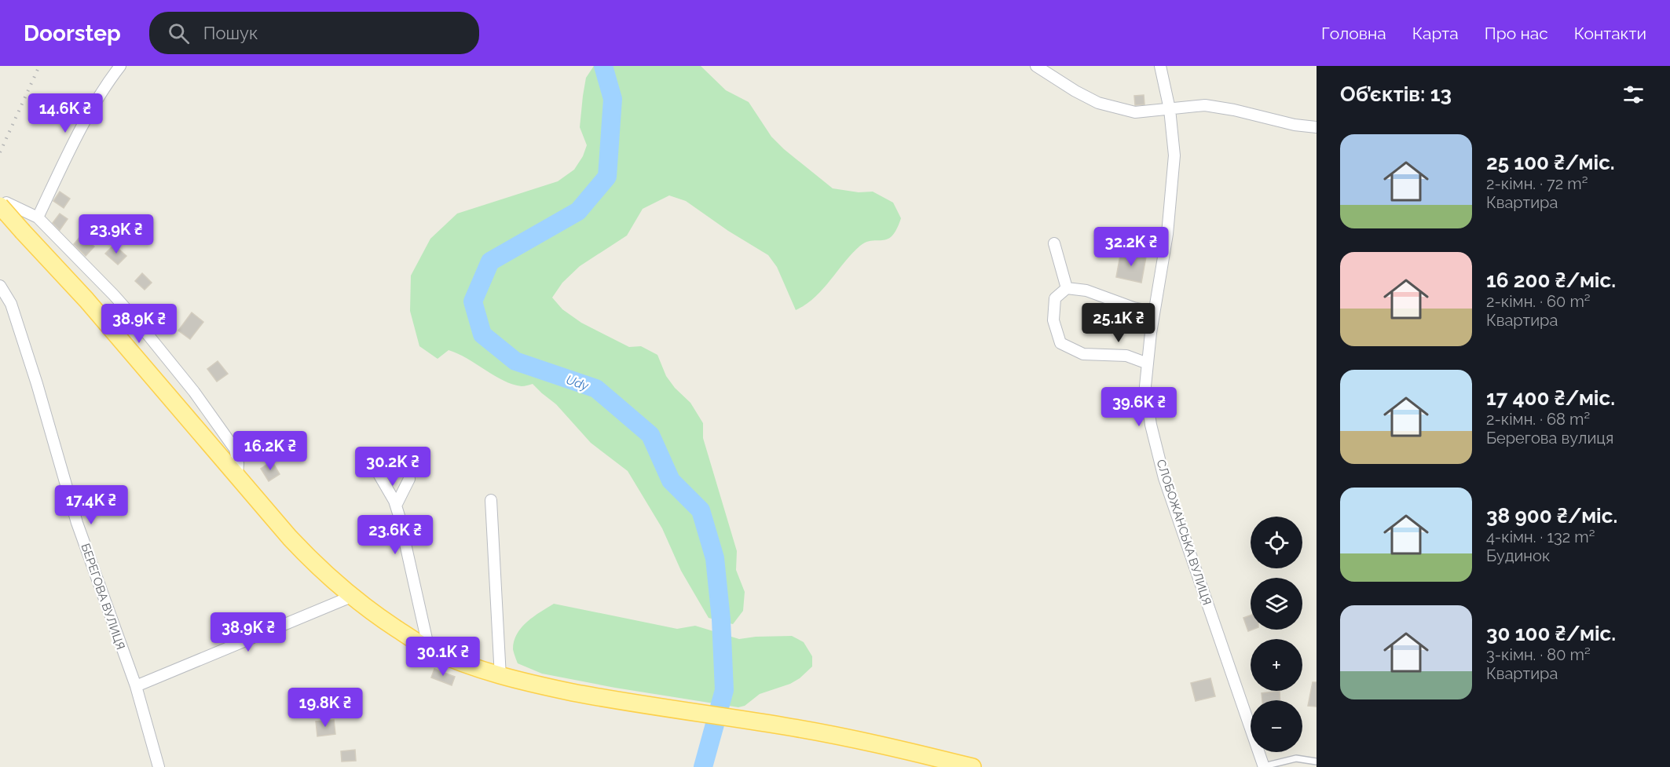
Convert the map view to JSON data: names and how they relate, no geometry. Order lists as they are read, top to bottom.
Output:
{
  "streets": {
    "street": ["СЛОБОЖАНСЬКА ВУЛИЦЯ", "БЕРЕГОВА ВУЛИЦЯ"]
  },
  "water": ["Udy"],
  "page": {
    "header": "Doorstep",
    "search": "Пошук",
    "nav": [
      "Головна",
      "Карта",
      "Про нас",
      "Контакти"
    ],
    "heading": "Об’єктів: 13",
    "price": [
      "14.6K ₴",
      "23.9K ₴",
      "32.2K ₴",
      "25.1K ₴",
      "38.9K ₴",
      "39.6K ₴",
      "16.2K ₴",
      "30.2K ₴",
      "17.4K ₴",
      "23.6K ₴",
      "38.9K ₴",
      "30.1K ₴",
      "19.8K ₴"
    ],
    "list": [
      {
        "name": "25 100 ₴/міс.",
        "note": "2-кімн. · 72 m² · Квартира"
      },
      {
        "name": "16 200 ₴/міс.",
        "note": "2-кімн. · 60 m² · Квартира"
      },
      {
        "name": "17 400 ₴/міс.",
        "note": "2-кімн. · 68 m² · Берегова вулиця"
      },
      {
        "name": "38 900 ₴/міс.",
        "note": "4-кімн. · 132 m² · Будинок"
      },
      {
        "name": "30 100 ₴/міс.",
        "note": "3-кімн. · 80 m² · Квартира"
      }
    ],
    "map_buttons": ["+", "−"]
  }
}
